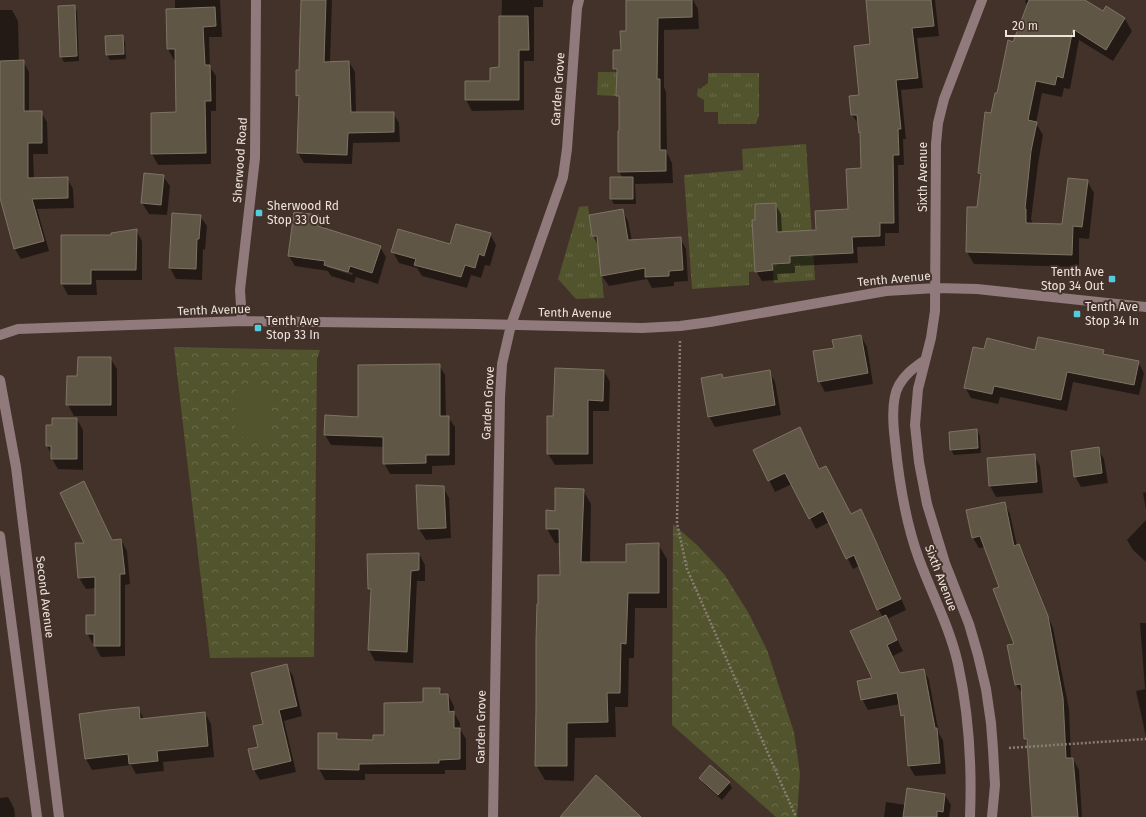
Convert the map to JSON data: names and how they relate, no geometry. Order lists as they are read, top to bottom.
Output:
{
  "streets": {
    "street": [
      "Garden Grove",
      "Sherwood Road",
      "Sixth Avenue",
      "Tenth Avenue",
      "Second Avenue"
    ]
  },
  "crossings": [
    ["Garden Grove", "Tenth Avenue"],
    ["Sherwood Road", "Tenth Avenue"],
    ["Sixth Avenue", "Tenth Avenue"]
  ],
  "places": {
    "transit": [
      "Sherwood Rd Stop 33 Out",
      "Tenth Ave Stop 34 Out",
      "Tenth Ave Stop 34 In",
      "Tenth Ave Stop 33 In"
    ]
  },
  "scale_bar": "20 m"
}
